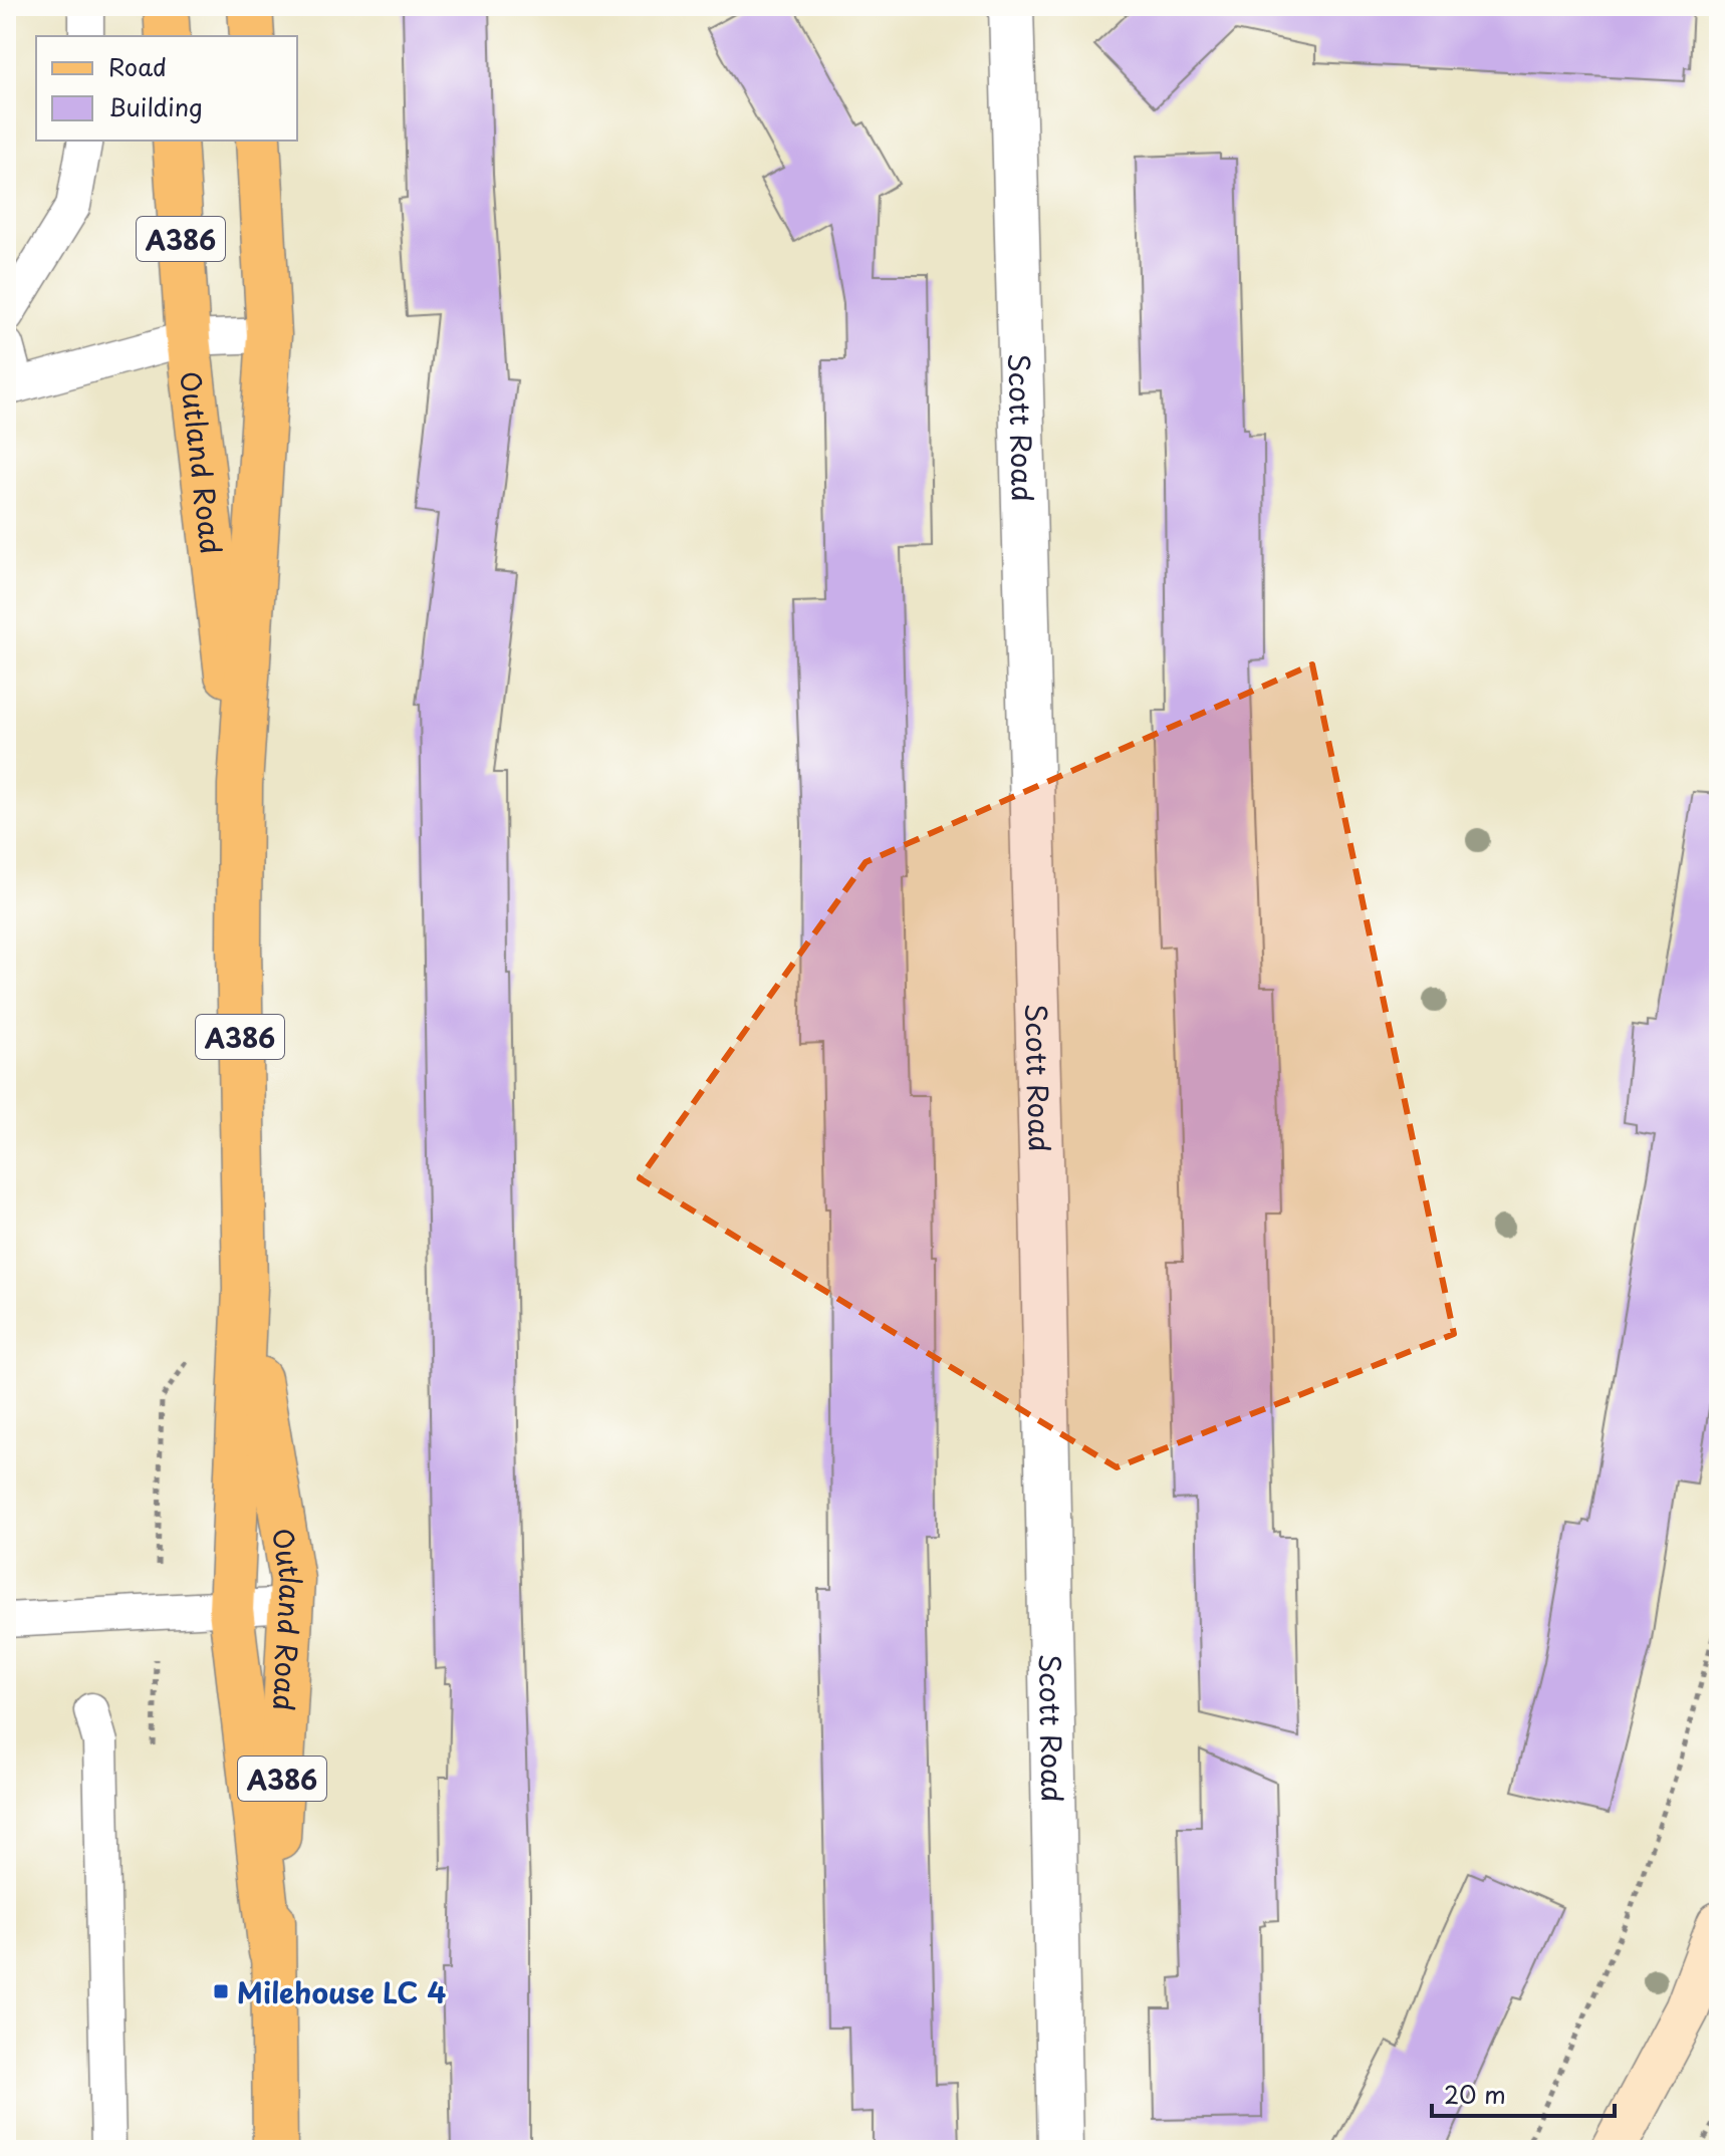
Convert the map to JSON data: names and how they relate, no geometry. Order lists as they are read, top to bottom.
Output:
{
  "streets": {
    "main road": ["A386", "Outland Road"],
    "street": ["Scott Road"]
  },
  "places": {
    "transit": ["Milehouse LC 4"]
  },
  "legend": ["Road", "Building"],
  "scale_bar": "20 m"
}
